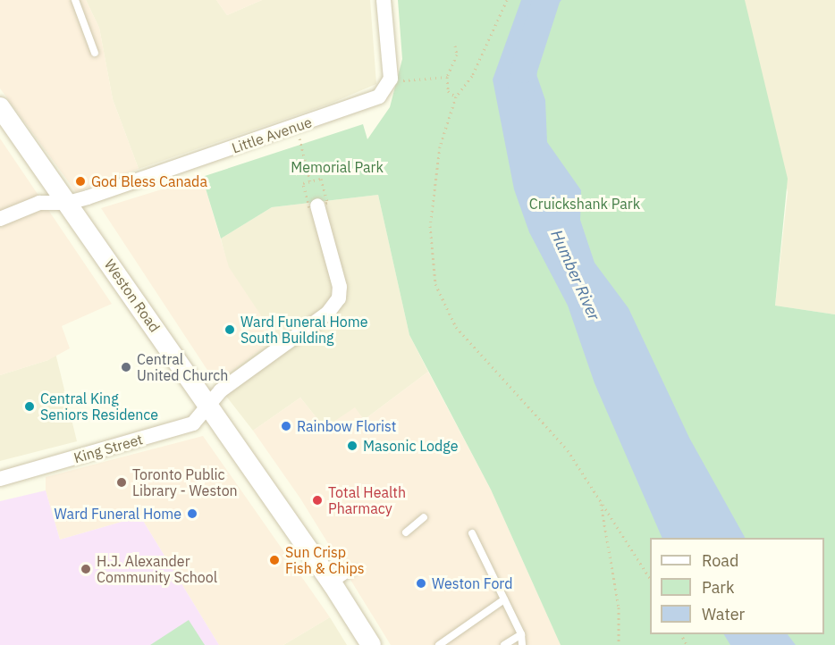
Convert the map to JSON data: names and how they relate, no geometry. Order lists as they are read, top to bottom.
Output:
{
  "streets": {
    "main road": ["Weston Road"],
    "street": ["Little Avenue", "King Street"]
  },
  "crossings": [
    ["Little Avenue", "Weston Road"],
    ["Weston Road", "King Street"]
  ],
  "water": ["Humber River"],
  "parks": ["Memorial Park", "Cruickshank Park"],
  "places": [
    "God Bless Canada",
    "Ward Funeral Home South Building",
    "Central United Church",
    "Central King Seniors Residence",
    "Rainbow Florist",
    "Masonic Lodge",
    "Toronto Public Library - Weston",
    "Total Health Pharmacy",
    "Ward Funeral Home",
    "Sun Crisp Fish & Chips",
    "H.J. Alexander Community School",
    "Weston Ford"
  ],
  "legend": ["Road", "Park", "Water"]
}
